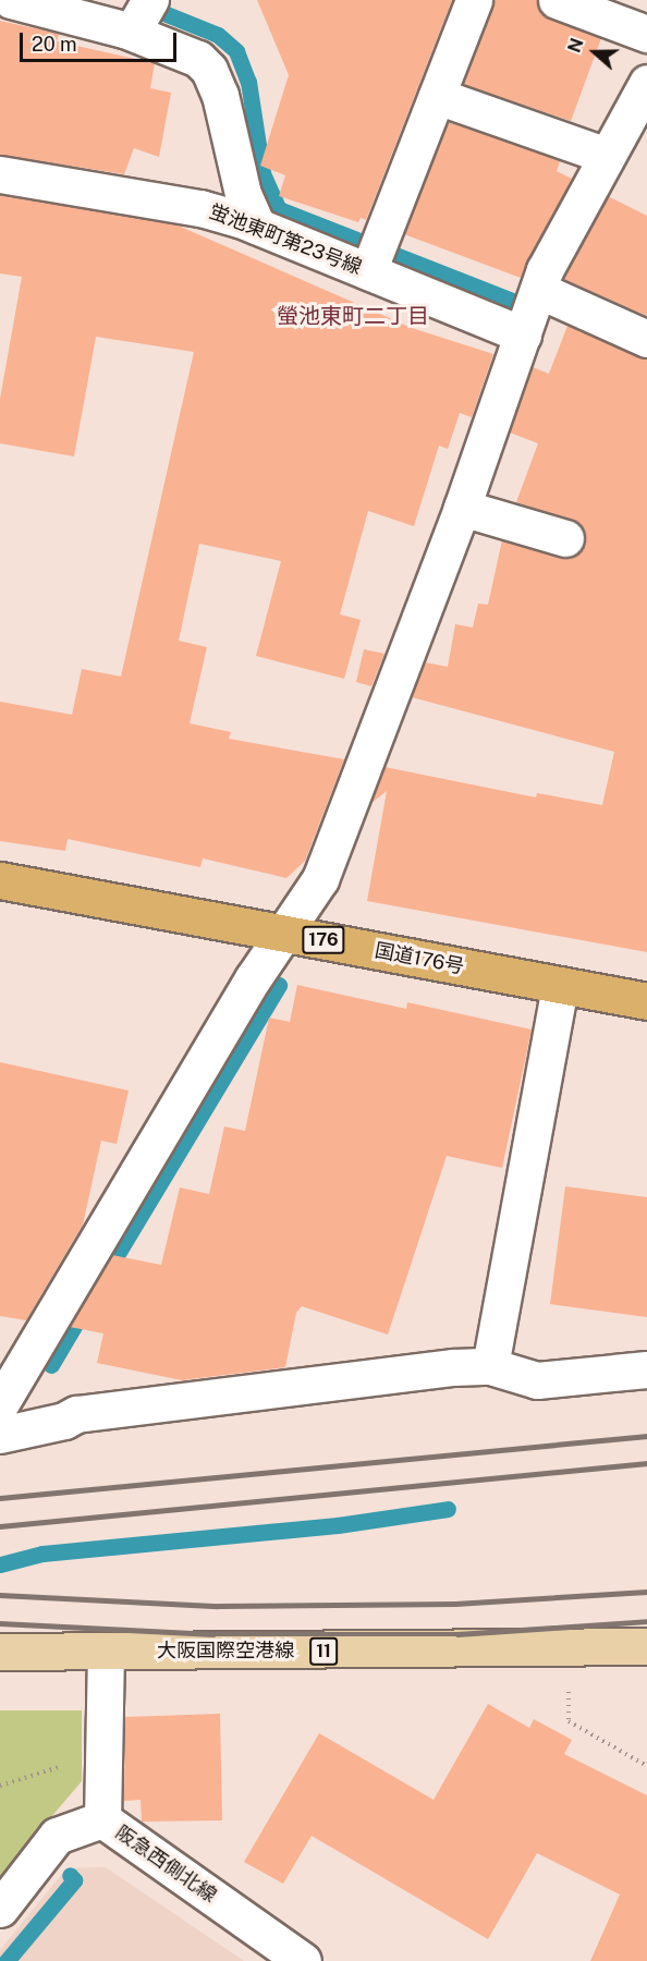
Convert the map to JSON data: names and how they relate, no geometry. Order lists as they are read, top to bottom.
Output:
{
  "streets": {
    "highway": ["176", "国道176号"],
    "main road": ["大阪国際空港線", "11"],
    "street": ["蛍池東町第23号線", "阪急西側北線"]
  },
  "crossings": [
    ["大阪国際空港線", "阪急西側北線"]
  ],
  "districts": ["螢池東町二丁目"],
  "scale_bar": "20 m",
  "north": "left"
}
